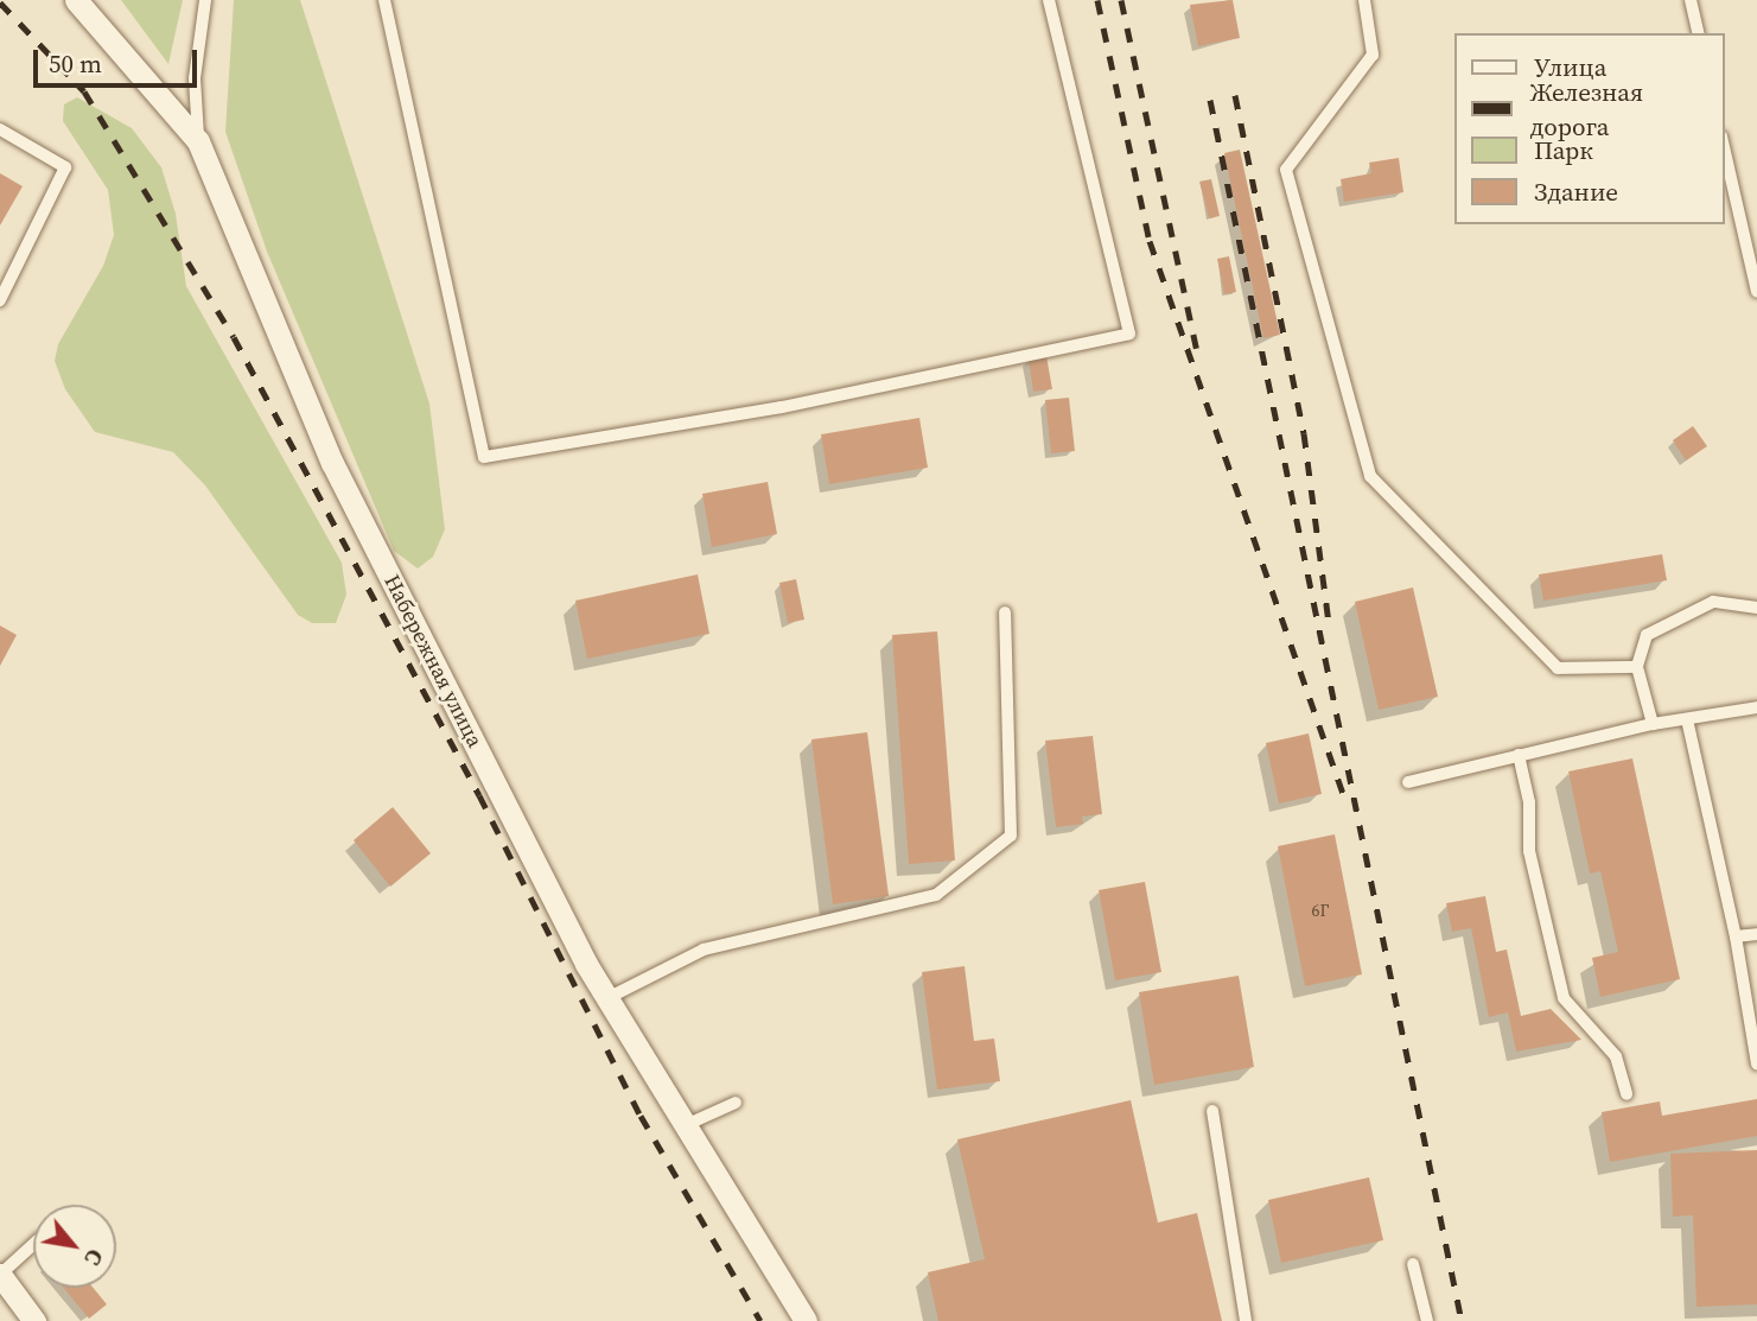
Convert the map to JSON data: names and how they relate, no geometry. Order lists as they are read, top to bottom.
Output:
{
  "streets": {
    "street": ["Набережная улица"]
  },
  "house_numbers": ["6Г"],
  "legend": [
    "Улица",
    "Железная дорога",
    "Парк",
    "Здание"
  ],
  "scale_bar": "50 m",
  "north": "bottom right"
}
